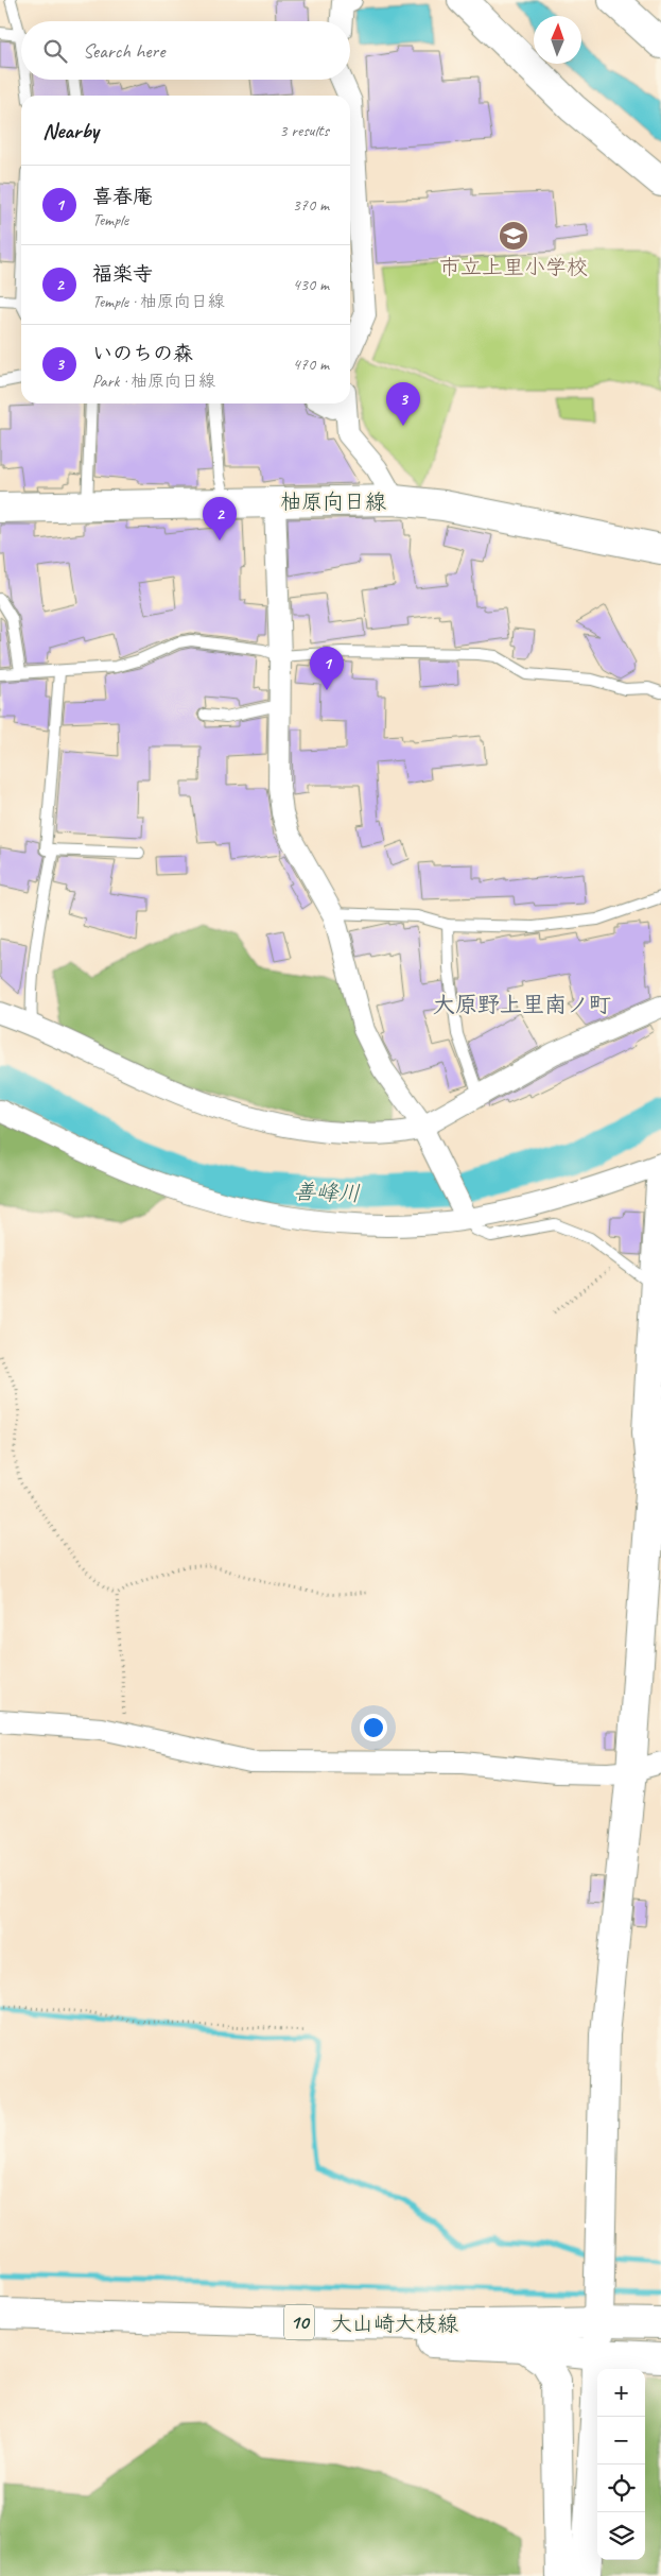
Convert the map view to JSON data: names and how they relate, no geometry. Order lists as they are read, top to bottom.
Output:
{
  "streets": {
    "main road": ["柚原向日線", "10", "大山崎大枝線"]
  },
  "districts": ["大原野上里南ノ町"],
  "water": ["善峰川"],
  "places": {
    "school or university": ["市立上里小学校"]
  },
  "north": "top",
  "page": {
    "search": "Search here",
    "heading": ["Nearby", "3 results"],
    "list": [
      {
        "mark": "1",
        "name": "喜春庵",
        "note": "Temple",
        "value": "370 m"
      },
      {
        "mark": "2",
        "name": "福楽寺",
        "note": "Temple · 柚原向日線",
        "value": "430 m"
      },
      {
        "mark": "3",
        "name": "いのちの森",
        "note": "Park · 柚原向日線",
        "value": "470 m"
      }
    ],
    "pins": ["3", "2", "1"],
    "map_buttons": ["+", "−"]
  }
}
